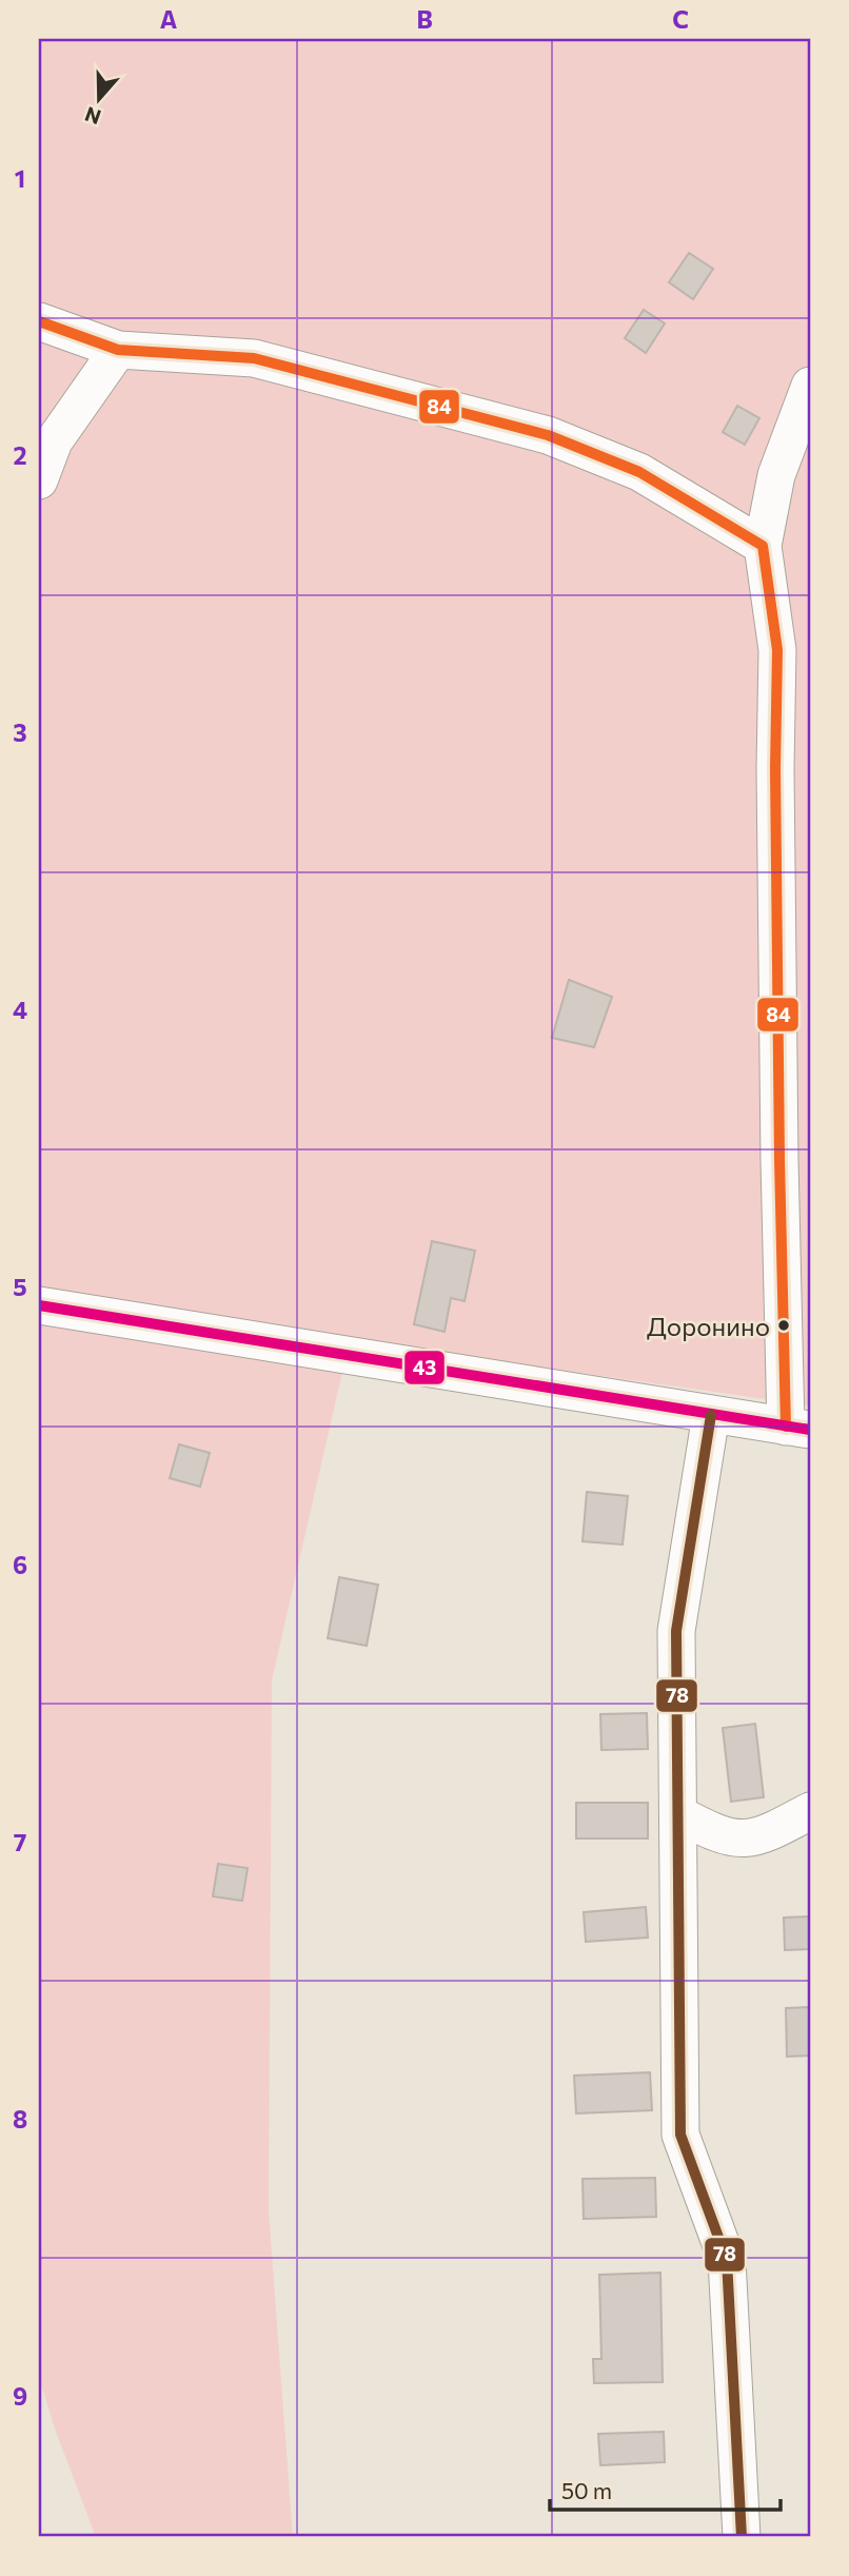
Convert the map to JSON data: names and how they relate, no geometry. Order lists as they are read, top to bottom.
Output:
{
  "places": ["Доронино"],
  "lines": ["transit line 84", "transit line 43", "transit line 78"],
  "scale_bar": "50 m",
  "north": "bottom",
  "grid": {
    "columns": ["A", "B", "C"],
    "rows": [
      "1",
      "2",
      "3",
      "4",
      "5",
      "6",
      "7",
      "8",
      "9"
    ]
  }
}
